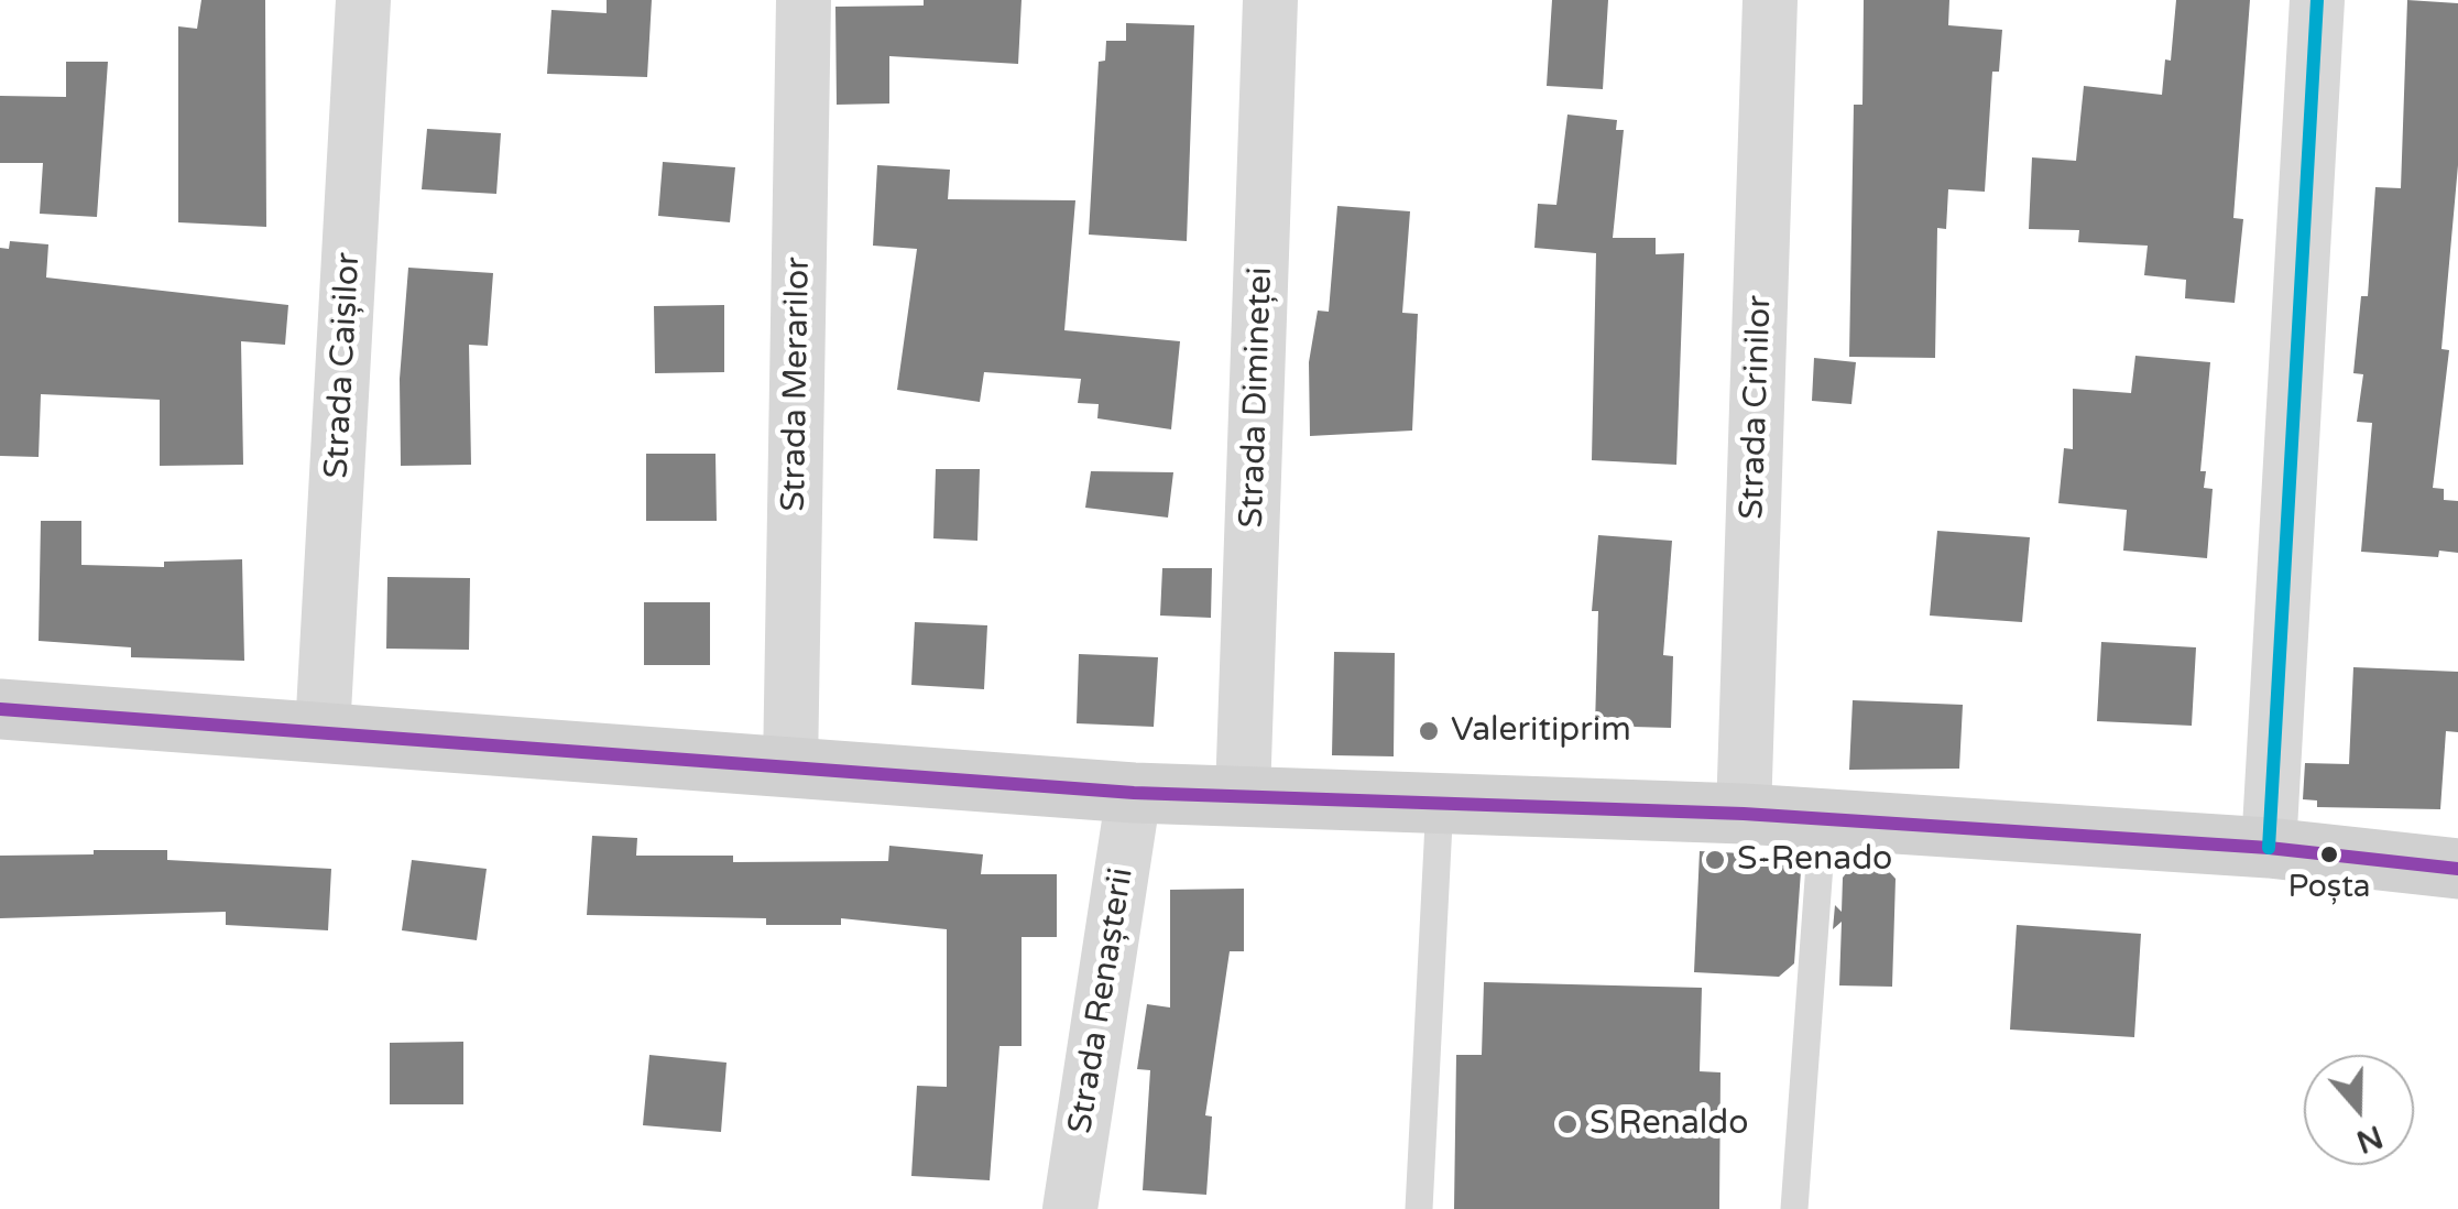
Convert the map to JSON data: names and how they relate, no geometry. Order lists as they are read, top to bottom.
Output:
{
  "streets": {
    "street": [
      "Strada Caișilor",
      "Strada Merarilor",
      "Strada Dimineței",
      "Strada Crinilor",
      "Strada Renașterii"
    ]
  },
  "places": [
    "Valeritiprim",
    "Poșta",
    "S-Renado",
    "S Renaldo"
  ],
  "north": "bottom"
}
